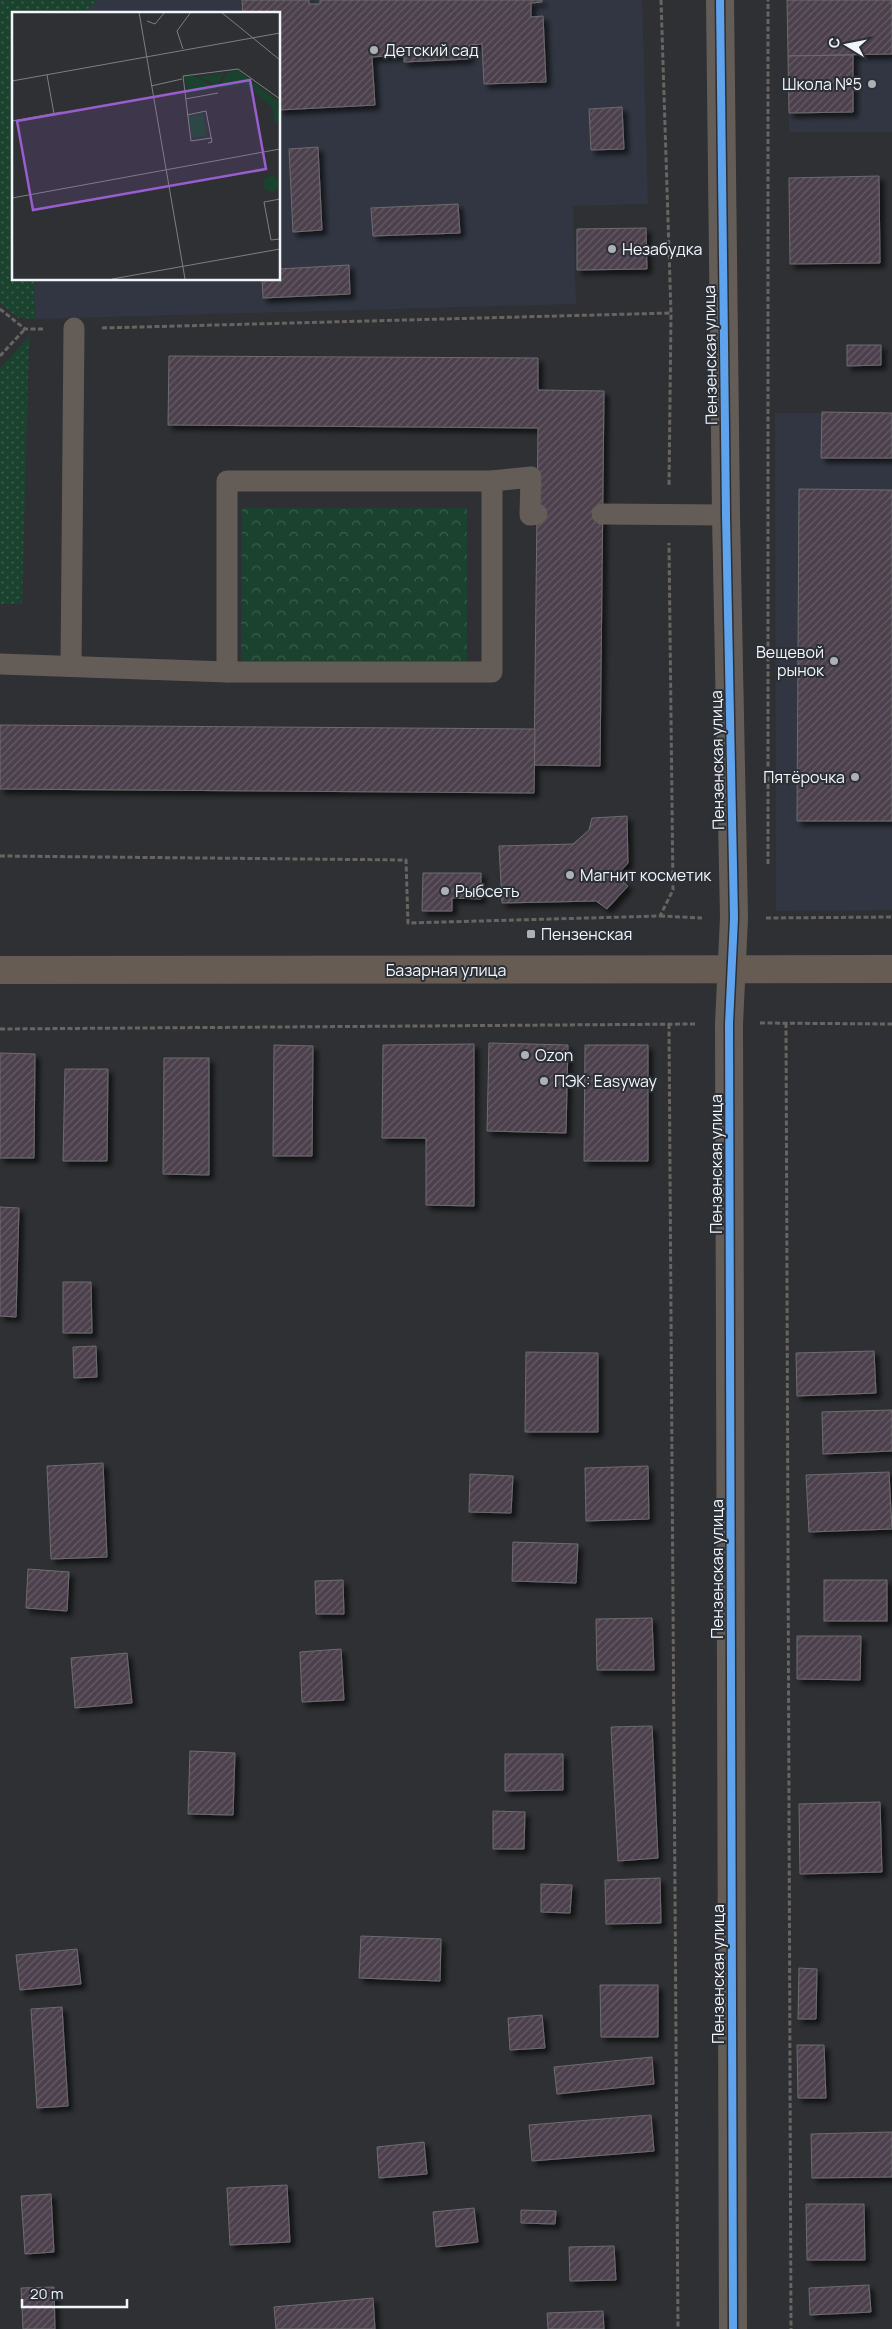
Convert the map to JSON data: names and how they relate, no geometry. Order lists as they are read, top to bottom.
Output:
{
  "streets": {
    "main road": ["Базарная улица"],
    "street": ["Пензенская улица"]
  },
  "crossings": [
    ["Пензенская улица", "Базарная улица"]
  ],
  "places": {
    "other": [
      "Детский сад",
      "Школа №5",
      "Незабудка",
      "Вещевой рынок",
      "Пятёрочка",
      "Магнит косметик",
      "Рыбсеть",
      "Ozon",
      "ПЭК: Easyway"
    ],
    "transit": ["Пензенская"]
  },
  "scale_bar": "20 m",
  "north": "left"
}
